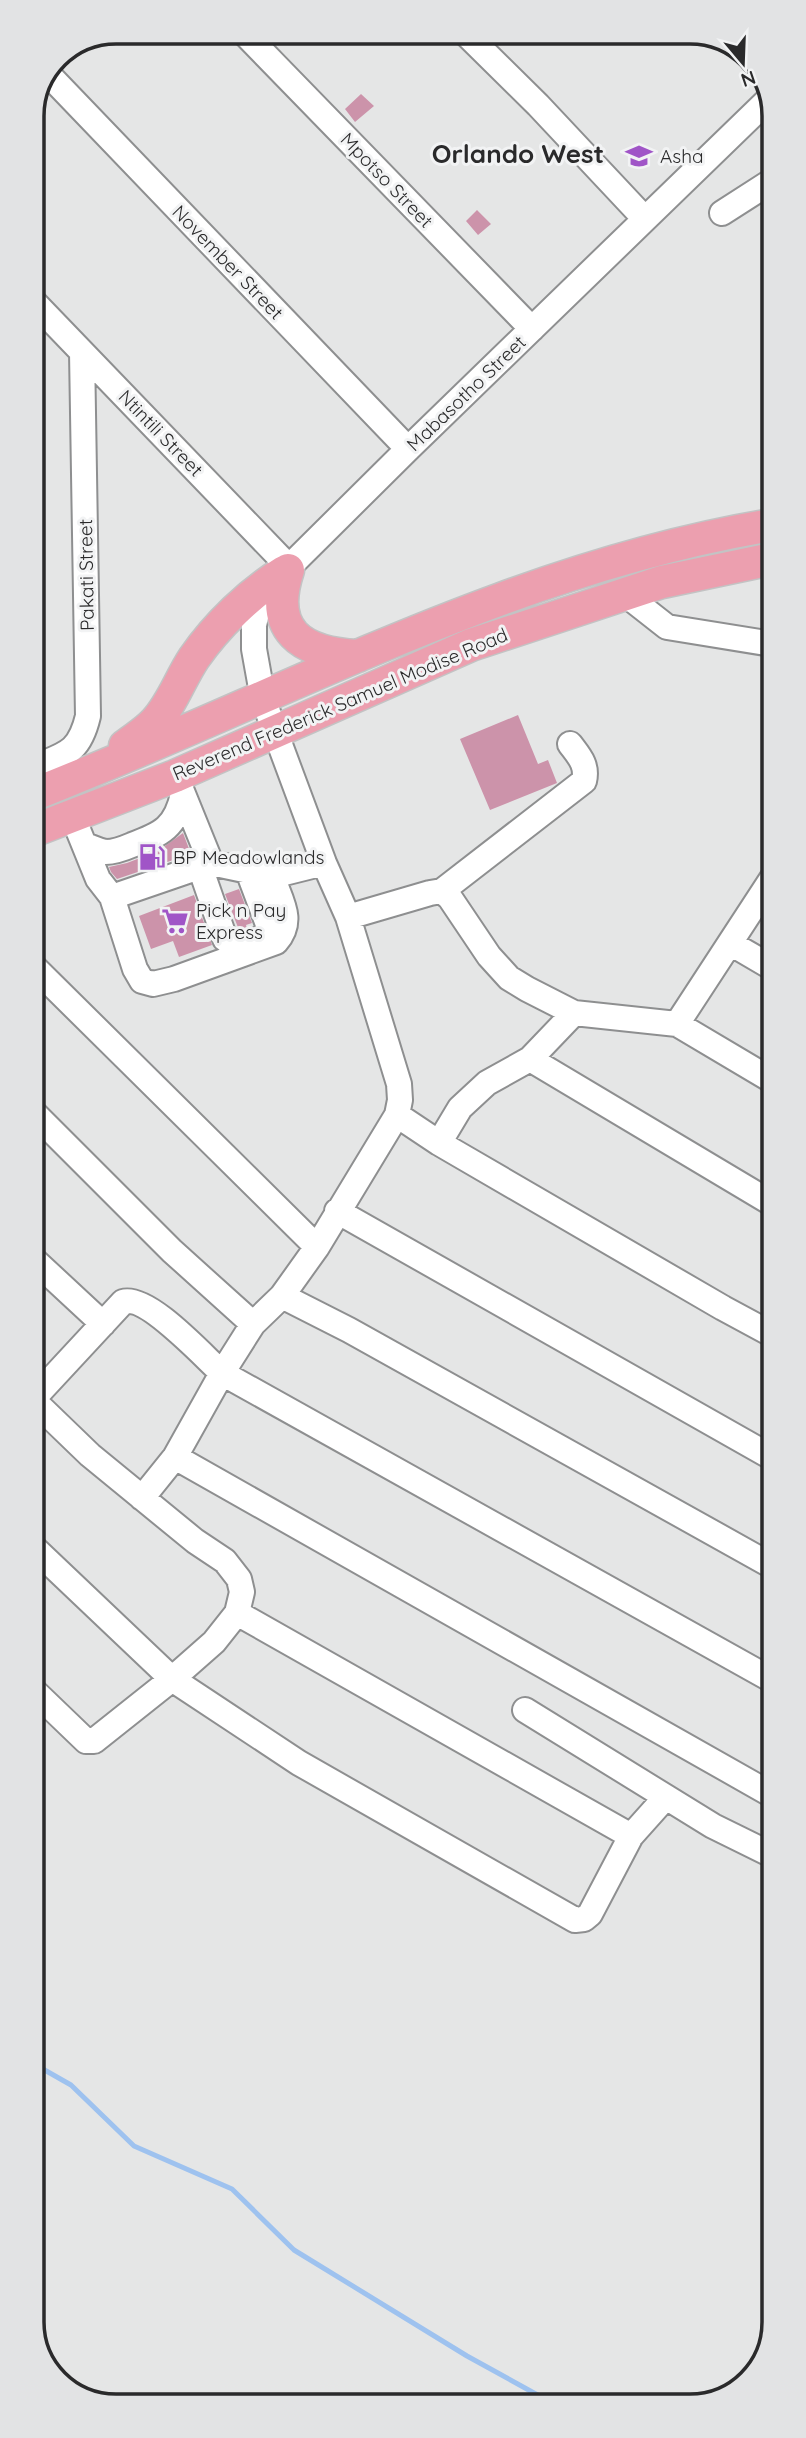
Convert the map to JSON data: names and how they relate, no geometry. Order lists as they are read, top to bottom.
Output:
{
  "streets": {
    "main road": ["Reverend Frederick Samuel Modise Road"],
    "street": [
      "Mpotso Street",
      "November Street",
      "Mabasotho Street",
      "Ntintili Street",
      "Pakati Street"
    ]
  },
  "crossings": [
    ["Mpotso Street", "Mabasotho Street"],
    ["November Street", "Mabasotho Street"],
    ["Mabasotho Street", "Ntintili Street"],
    ["Mabasotho Street", "Reverend Frederick Samuel Modise Road"],
    ["Ntintili Street", "Pakati Street"]
  ],
  "districts": ["Orlando West"],
  "places": {
    "school or university": ["Asha"],
    "fuel station": ["BP Meadowlands"],
    "supermarket": ["Pick n Pay Express"]
  },
  "north": "bottom"
}
